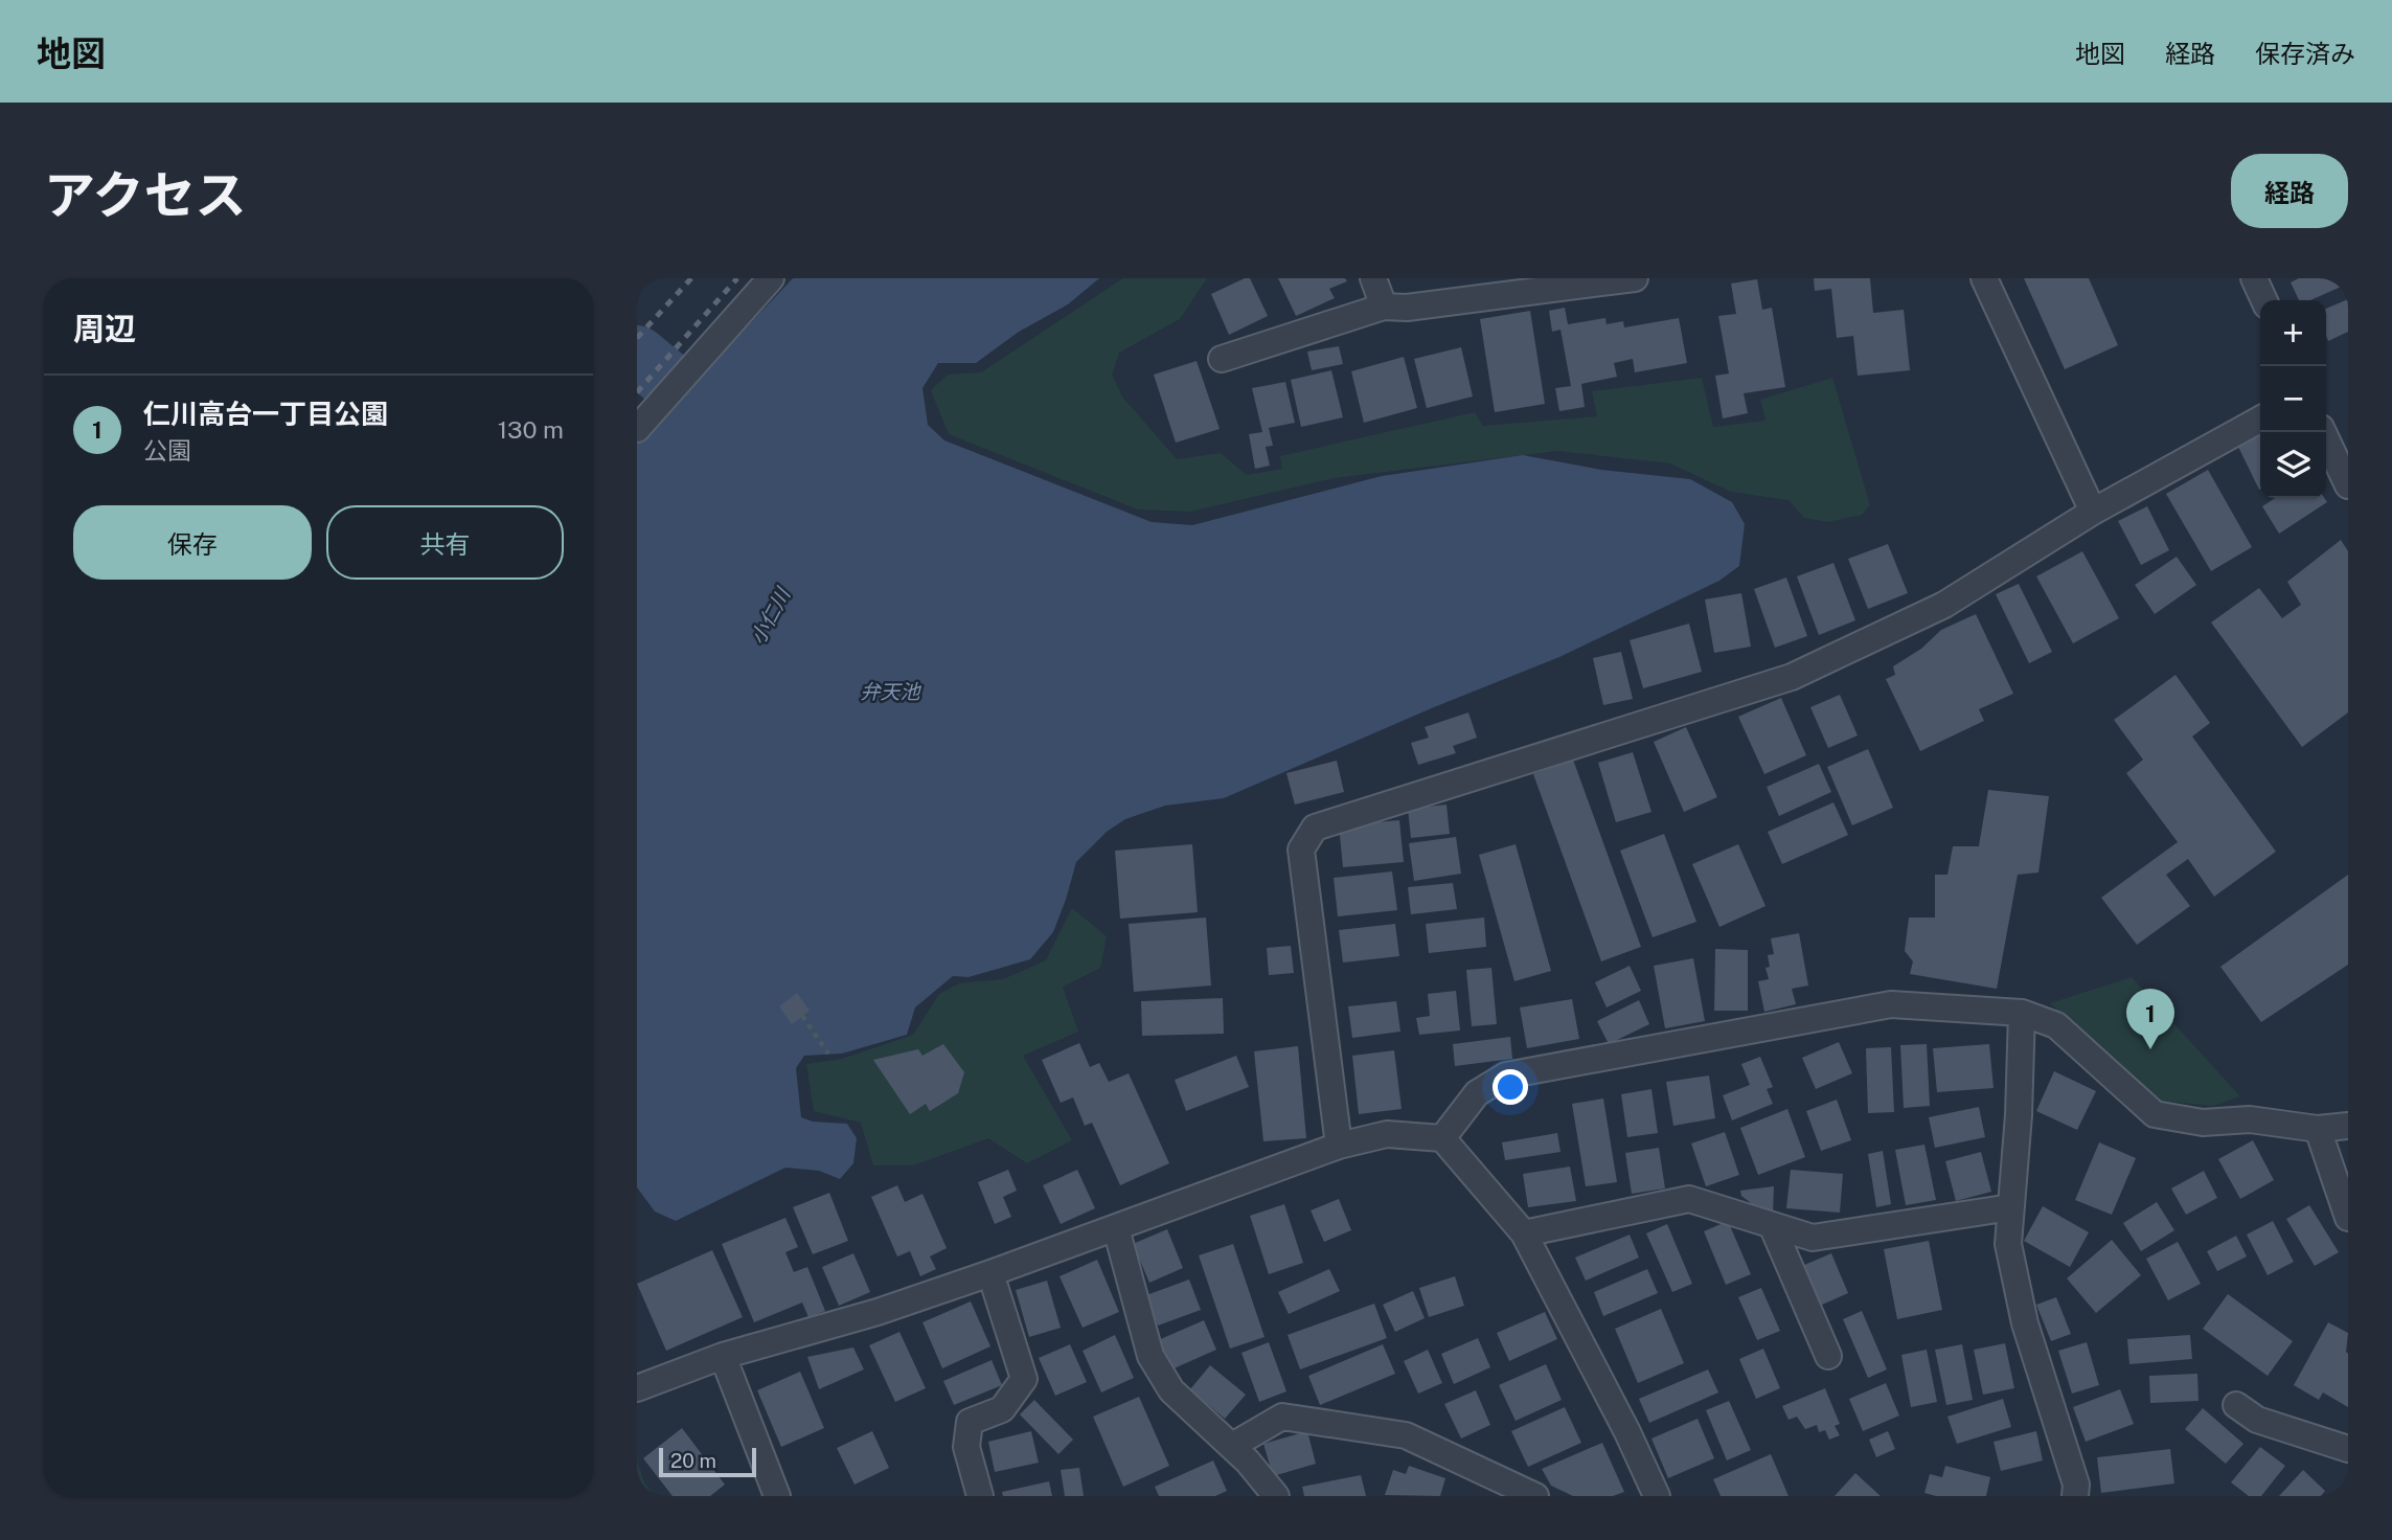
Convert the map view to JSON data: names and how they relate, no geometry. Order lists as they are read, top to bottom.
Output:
{
  "water": ["小仁川", "弁天池"],
  "scale_bar": "20 m",
  "page": {
    "header": "地図",
    "nav": ["地図", "経路", "保存済み"],
    "title": "アクセス",
    "buttons": [
      "経路",
      ["保存", "共有"]
    ],
    "heading": "周辺",
    "map_buttons": ["+", "−"],
    "list": [
      {
        "mark": "1",
        "name": "仁川高台一丁目公園",
        "note": "公園",
        "value": "130 m"
      }
    ],
    "pins": "1",
    "scale": "20 m"
  }
}
